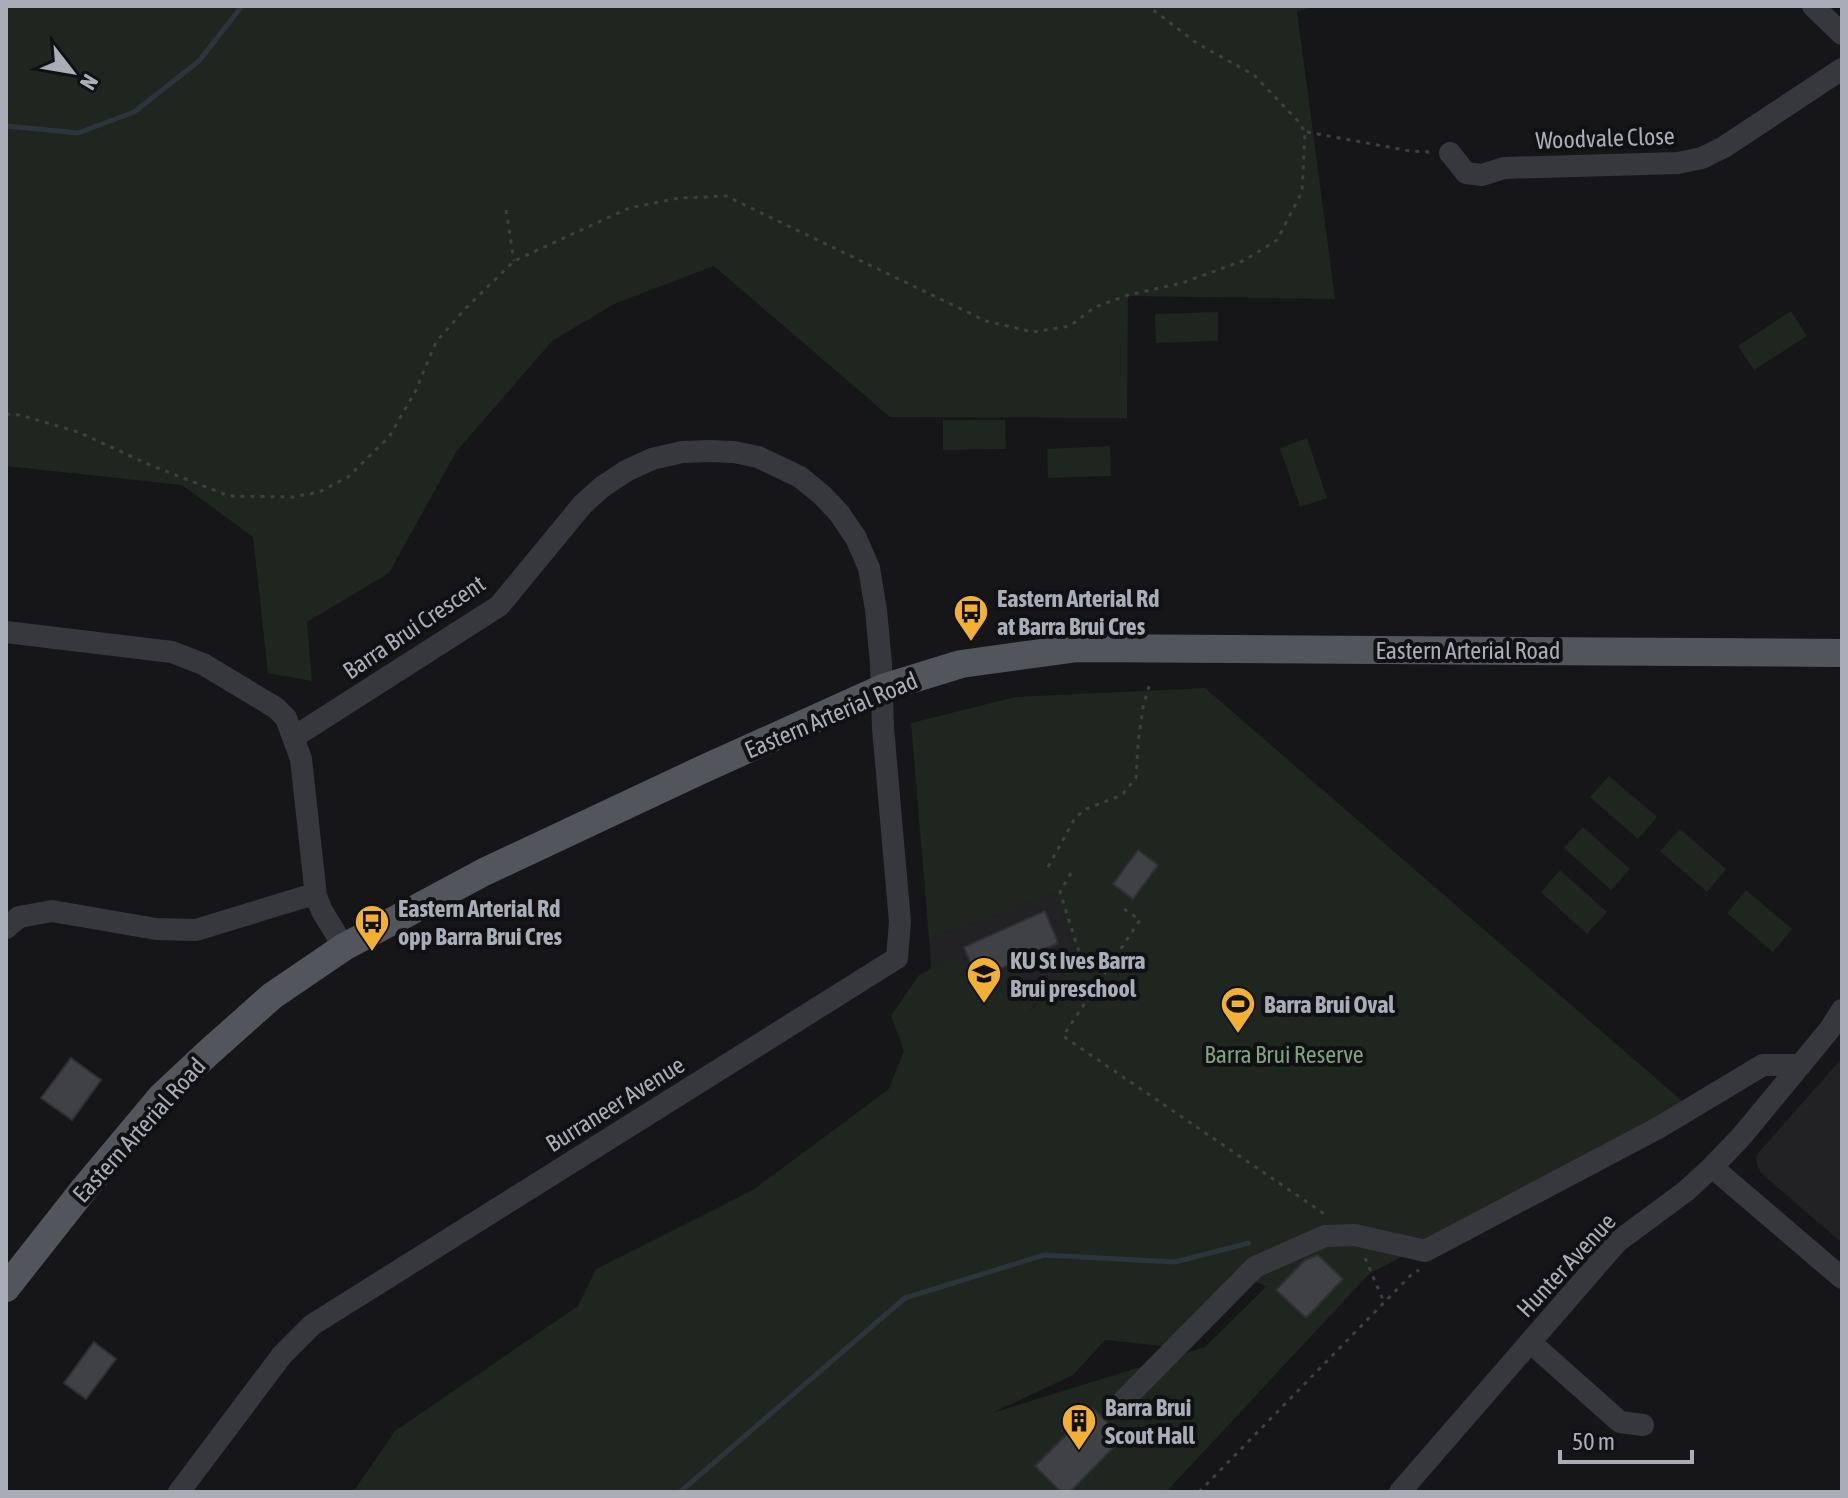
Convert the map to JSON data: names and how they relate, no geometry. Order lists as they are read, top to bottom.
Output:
{
  "streets": {
    "main road": ["Eastern Arterial Road"],
    "street": [
      "Woodvale Close",
      "Barra Brui Crescent",
      "Burraneer Avenue",
      "Hunter Avenue"
    ]
  },
  "crossings": [
    ["Barra Brui Crescent", "Eastern Arterial Road"],
    ["Barra Brui Crescent", "Burraneer Avenue"],
    ["Eastern Arterial Road", "Burraneer Avenue"]
  ],
  "parks": ["Barra Brui Reserve"],
  "places": {
    "bus stop": ["Eastern Arterial Rd at Barra Brui Cres", "Eastern Arterial Rd opp Barra Brui Cres"],
    "school or university": ["KU St Ives Barra Brui preschool"],
    "sports": ["Barra Brui Oval"],
    "building": ["Barra Brui Scout Hall"]
  },
  "scale_bar": "50 m",
  "north": "bottom right"
}
